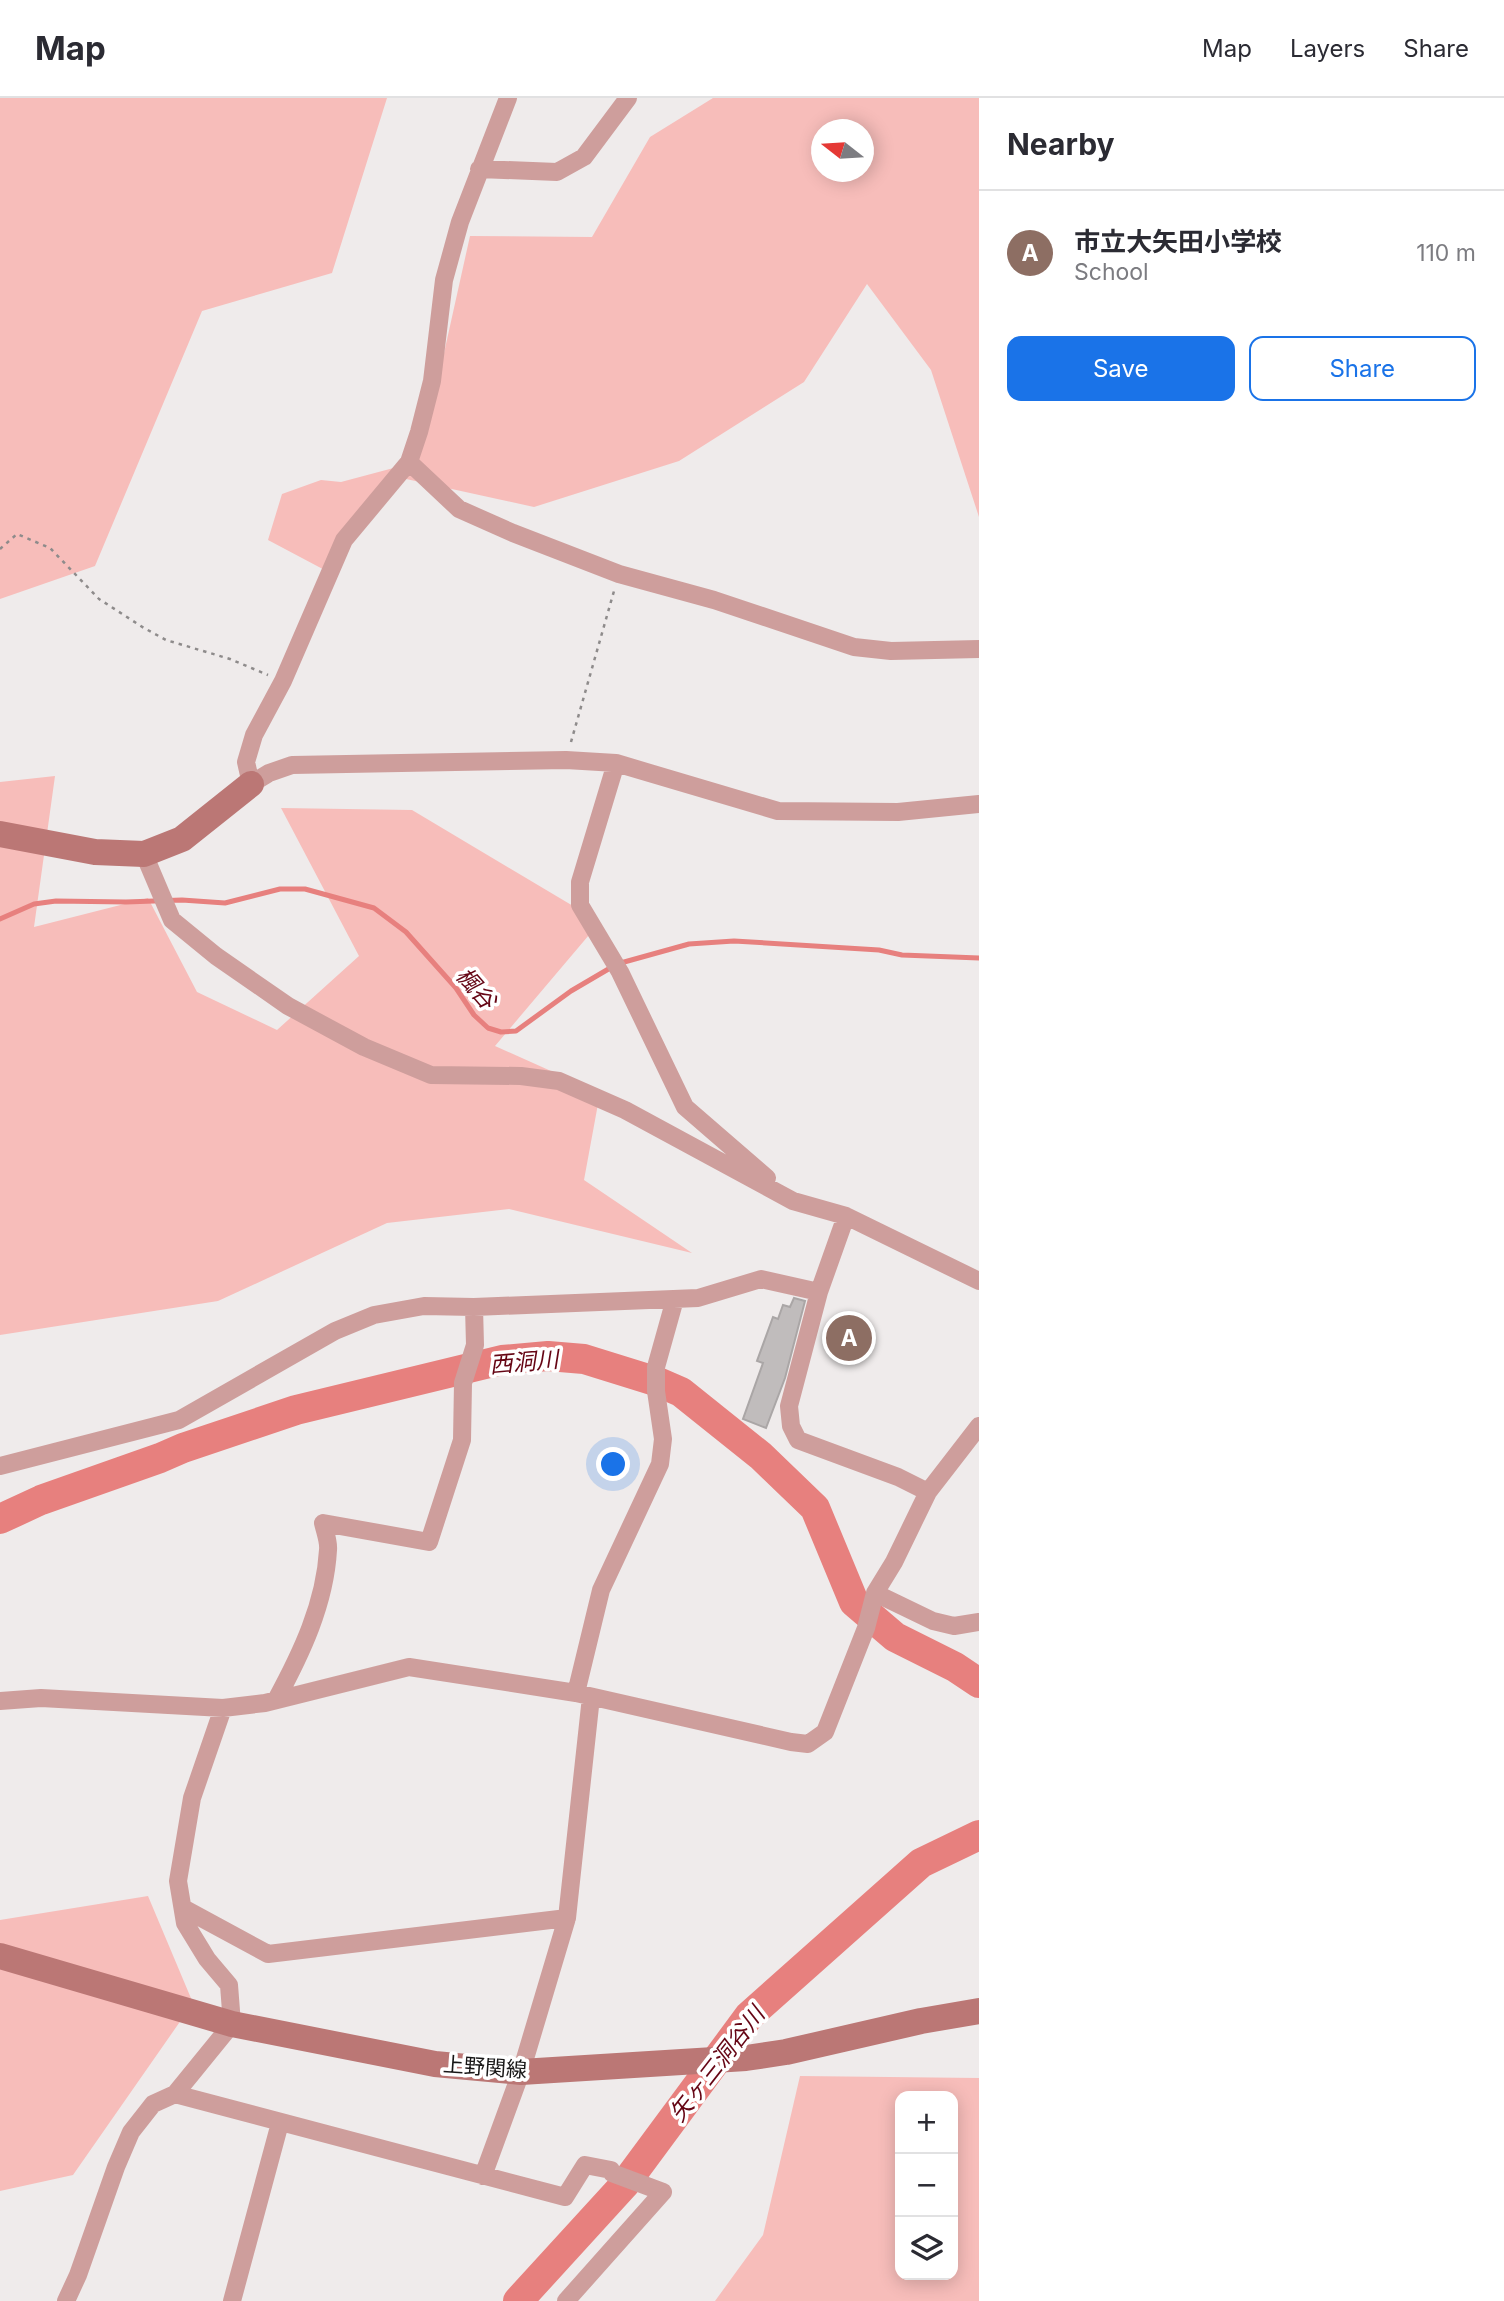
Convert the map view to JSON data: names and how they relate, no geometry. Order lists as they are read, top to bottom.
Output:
{
  "streets": {
    "main road": ["上野関線"]
  },
  "water": ["楓谷", "西洞川", "矢ヶ三洞谷川"],
  "north": "left",
  "page": {
    "header": "Map",
    "nav": ["Map", "Layers", "Share"],
    "heading": "Nearby",
    "list": [
      {
        "mark": "A",
        "name": "市立大矢田小学校",
        "note": "School",
        "value": "110 m"
      }
    ],
    "buttons": ["Save", "Share"],
    "pins": "A",
    "map_buttons": ["+", "−"]
  }
}
